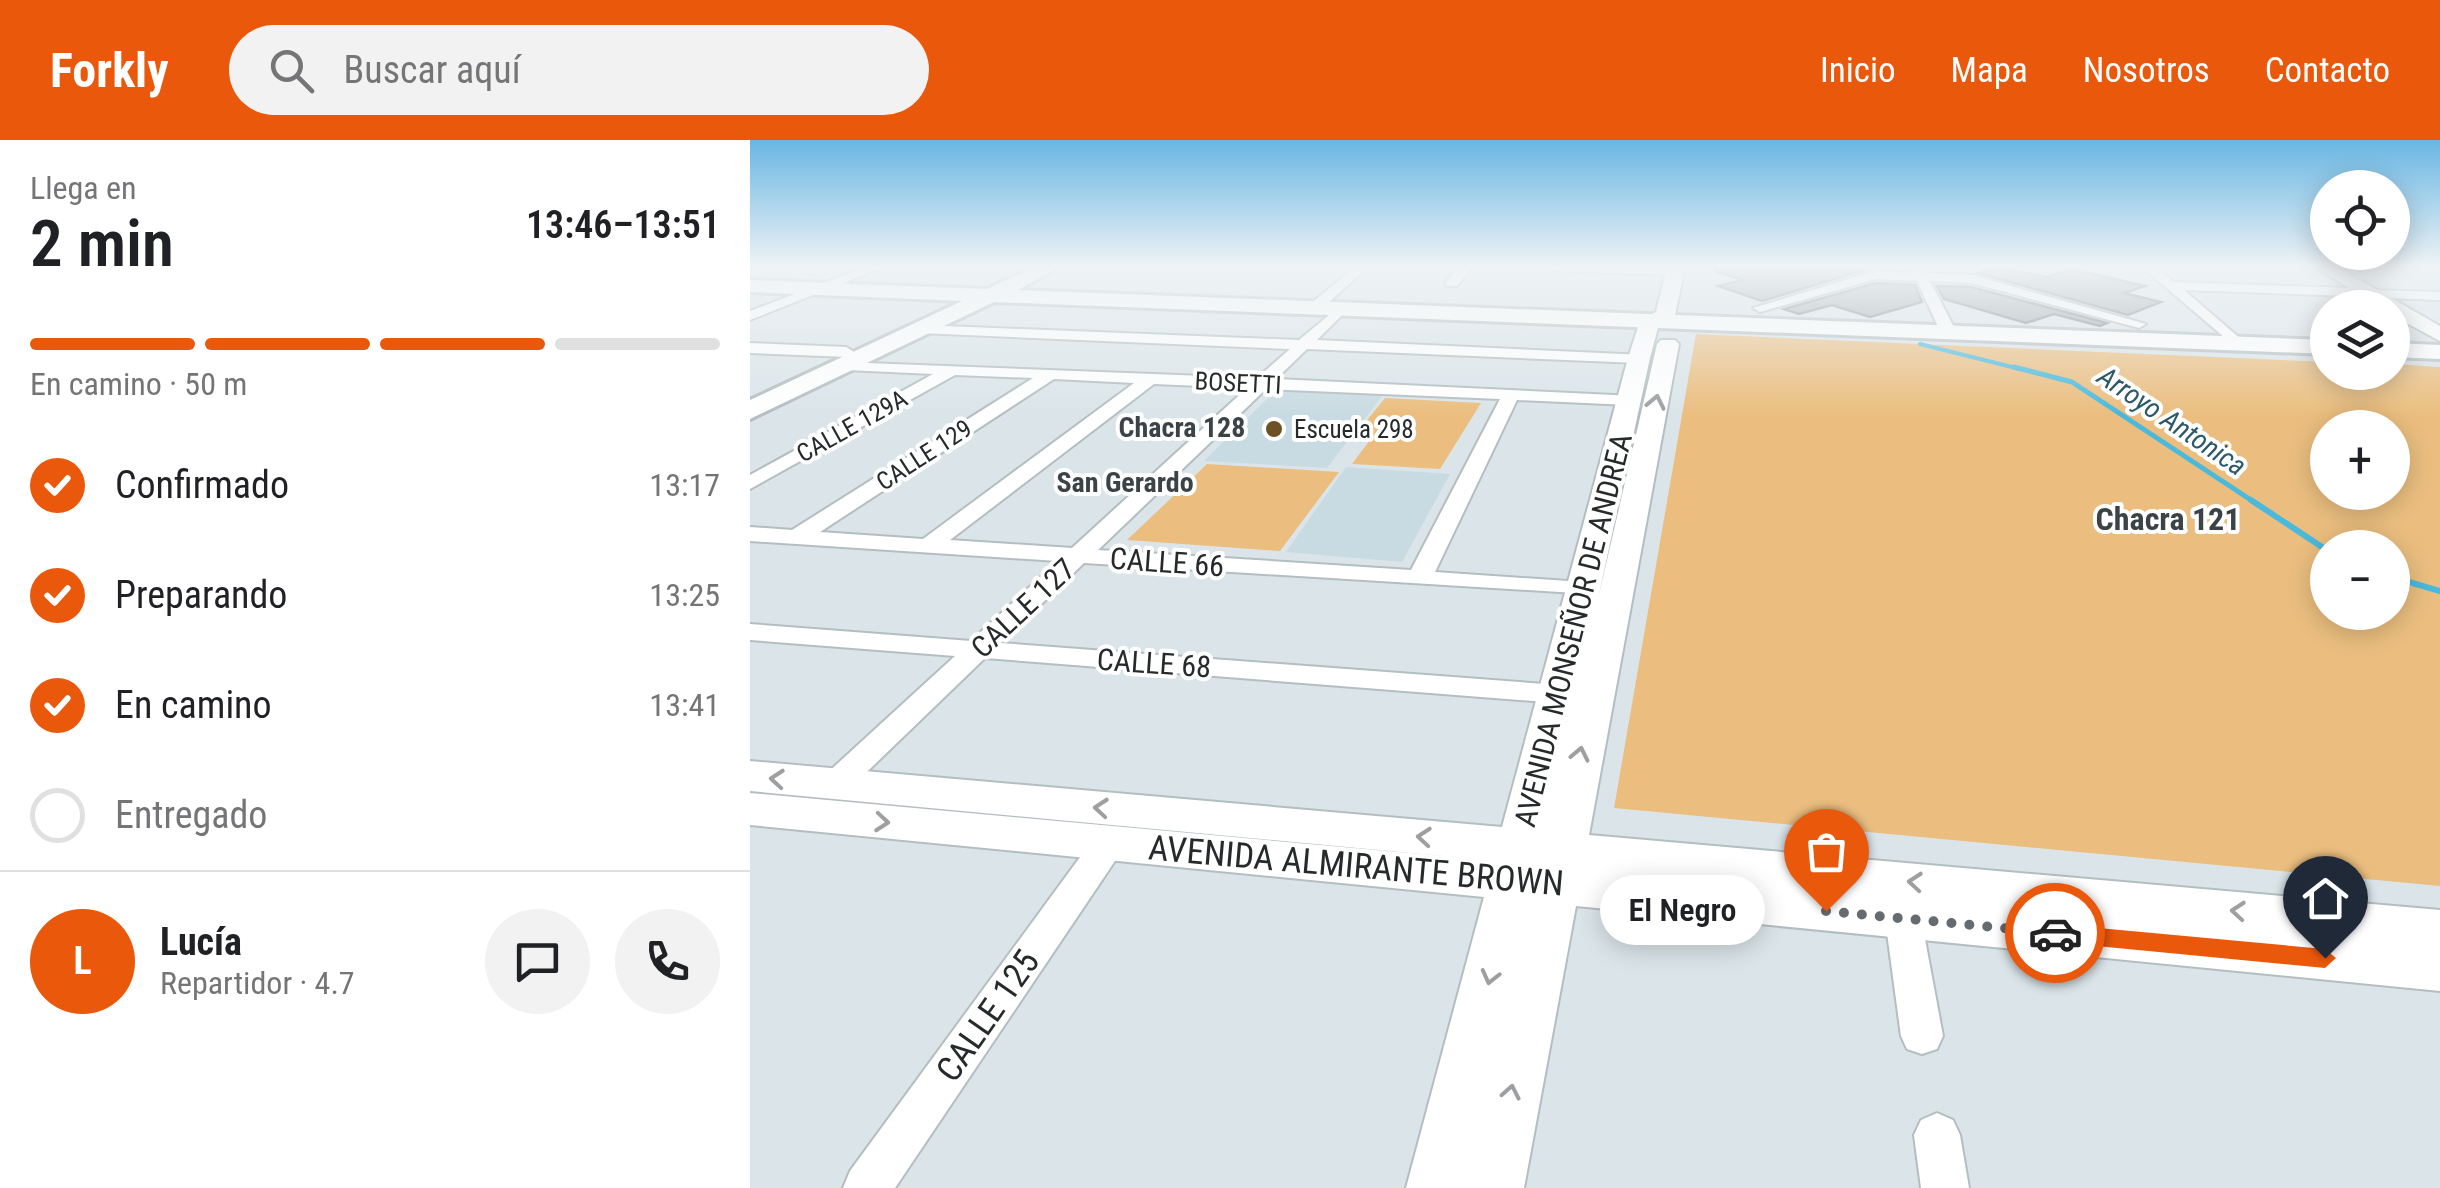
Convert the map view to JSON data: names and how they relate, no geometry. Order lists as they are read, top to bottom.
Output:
{
  "streets": {
    "main road": ["AVENIDA MONSEÑOR DE ANDREA", "AVENIDA ALMIRANTE BROWN"],
    "street": [
      "BOSETTI",
      "CALLE 129A",
      "CALLE 129",
      "CALLE 66",
      "CALLE 127",
      "CALLE 68",
      "CALLE 125"
    ]
  },
  "crossings": [
    ["BOSETTI", "CALLE 129A"],
    ["BOSETTI", "CALLE 129"],
    ["BOSETTI", "CALLE 127"],
    ["BOSETTI", "AVENIDA MONSEÑOR DE ANDREA"],
    ["CALLE 129", "CALLE 66"],
    ["CALLE 66", "CALLE 127"],
    ["CALLE 66", "AVENIDA MONSEÑOR DE ANDREA"],
    ["CALLE 127", "CALLE 68"],
    ["CALLE 127", "AVENIDA ALMIRANTE BROWN"],
    ["AVENIDA MONSEÑOR DE ANDREA", "CALLE 68"],
    ["AVENIDA MONSEÑOR DE ANDREA", "AVENIDA ALMIRANTE BROWN"],
    ["AVENIDA ALMIRANTE BROWN", "CALLE 125"]
  ],
  "districts": ["Chacra 128", "San Gerardo", "Chacra 121"],
  "water": ["Arroyo Antonica"],
  "places": ["Escuela 298", "El Negro"],
  "page": {
    "header": "Forkly",
    "search": "Buscar aquí",
    "nav": [
      "Inicio",
      "Mapa",
      "Nosotros",
      "Contacto"
    ],
    "heading": ["2 min", "Llega en", "13:46–13:51"],
    "panel": ["Lucía", "Repartidor · 4.7"],
    "map_buttons": ["+", "−"],
    "bar": "En camino · 50 m",
    "list": [
      ["Confirmado", "13:17"],
      ["Preparando", "13:25"],
      ["En camino", "13:41"],
      "Entregado"
    ],
    "bubble": "El Negro",
    "round": "L"
  }
}
